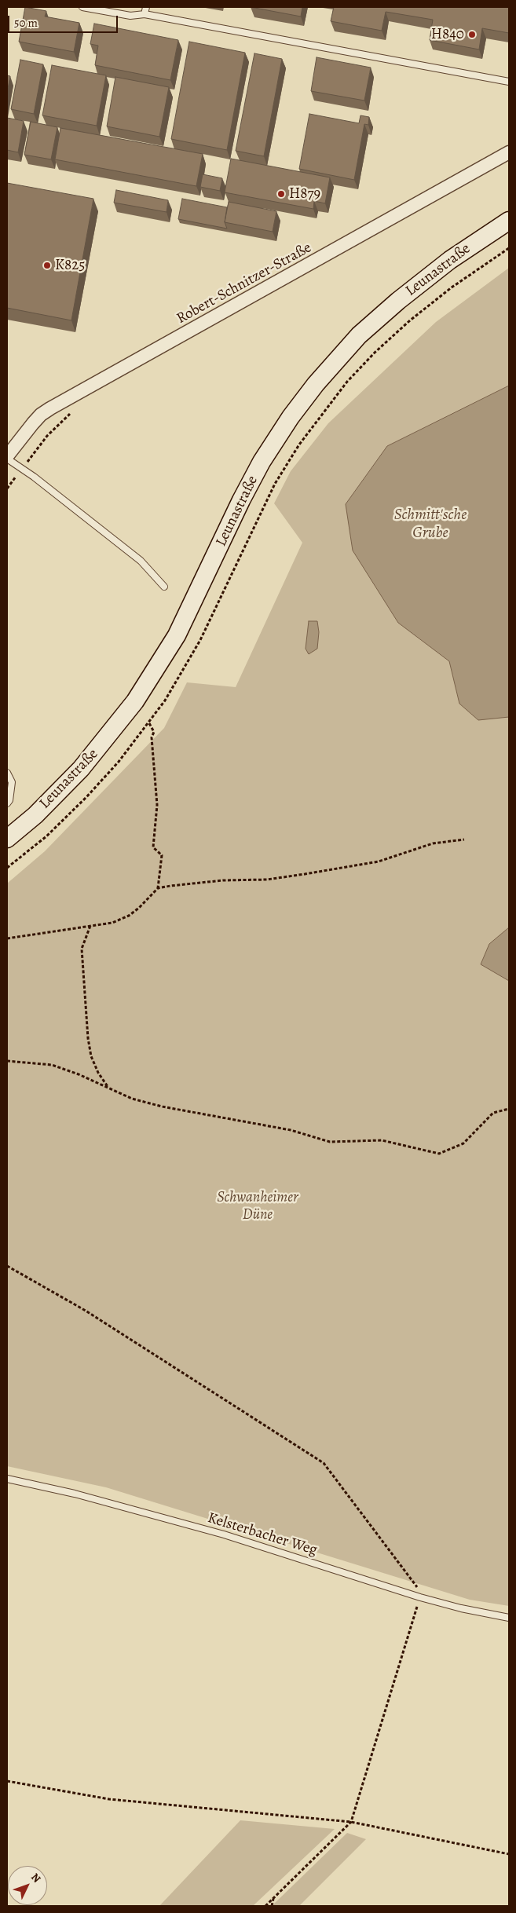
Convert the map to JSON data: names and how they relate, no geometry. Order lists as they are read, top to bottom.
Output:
{
  "streets": {
    "main road": ["Leunastraße"],
    "street": ["Robert-Schnitzer-Straße"],
    "lane": ["Kelsterbacher Weg"]
  },
  "water": ["Schmitt'sche Grube"],
  "parks": ["Schwanheimer Düne"],
  "places": ["H840", "H879", "K825"],
  "scale_bar": "50 m",
  "north": "top right"
}
